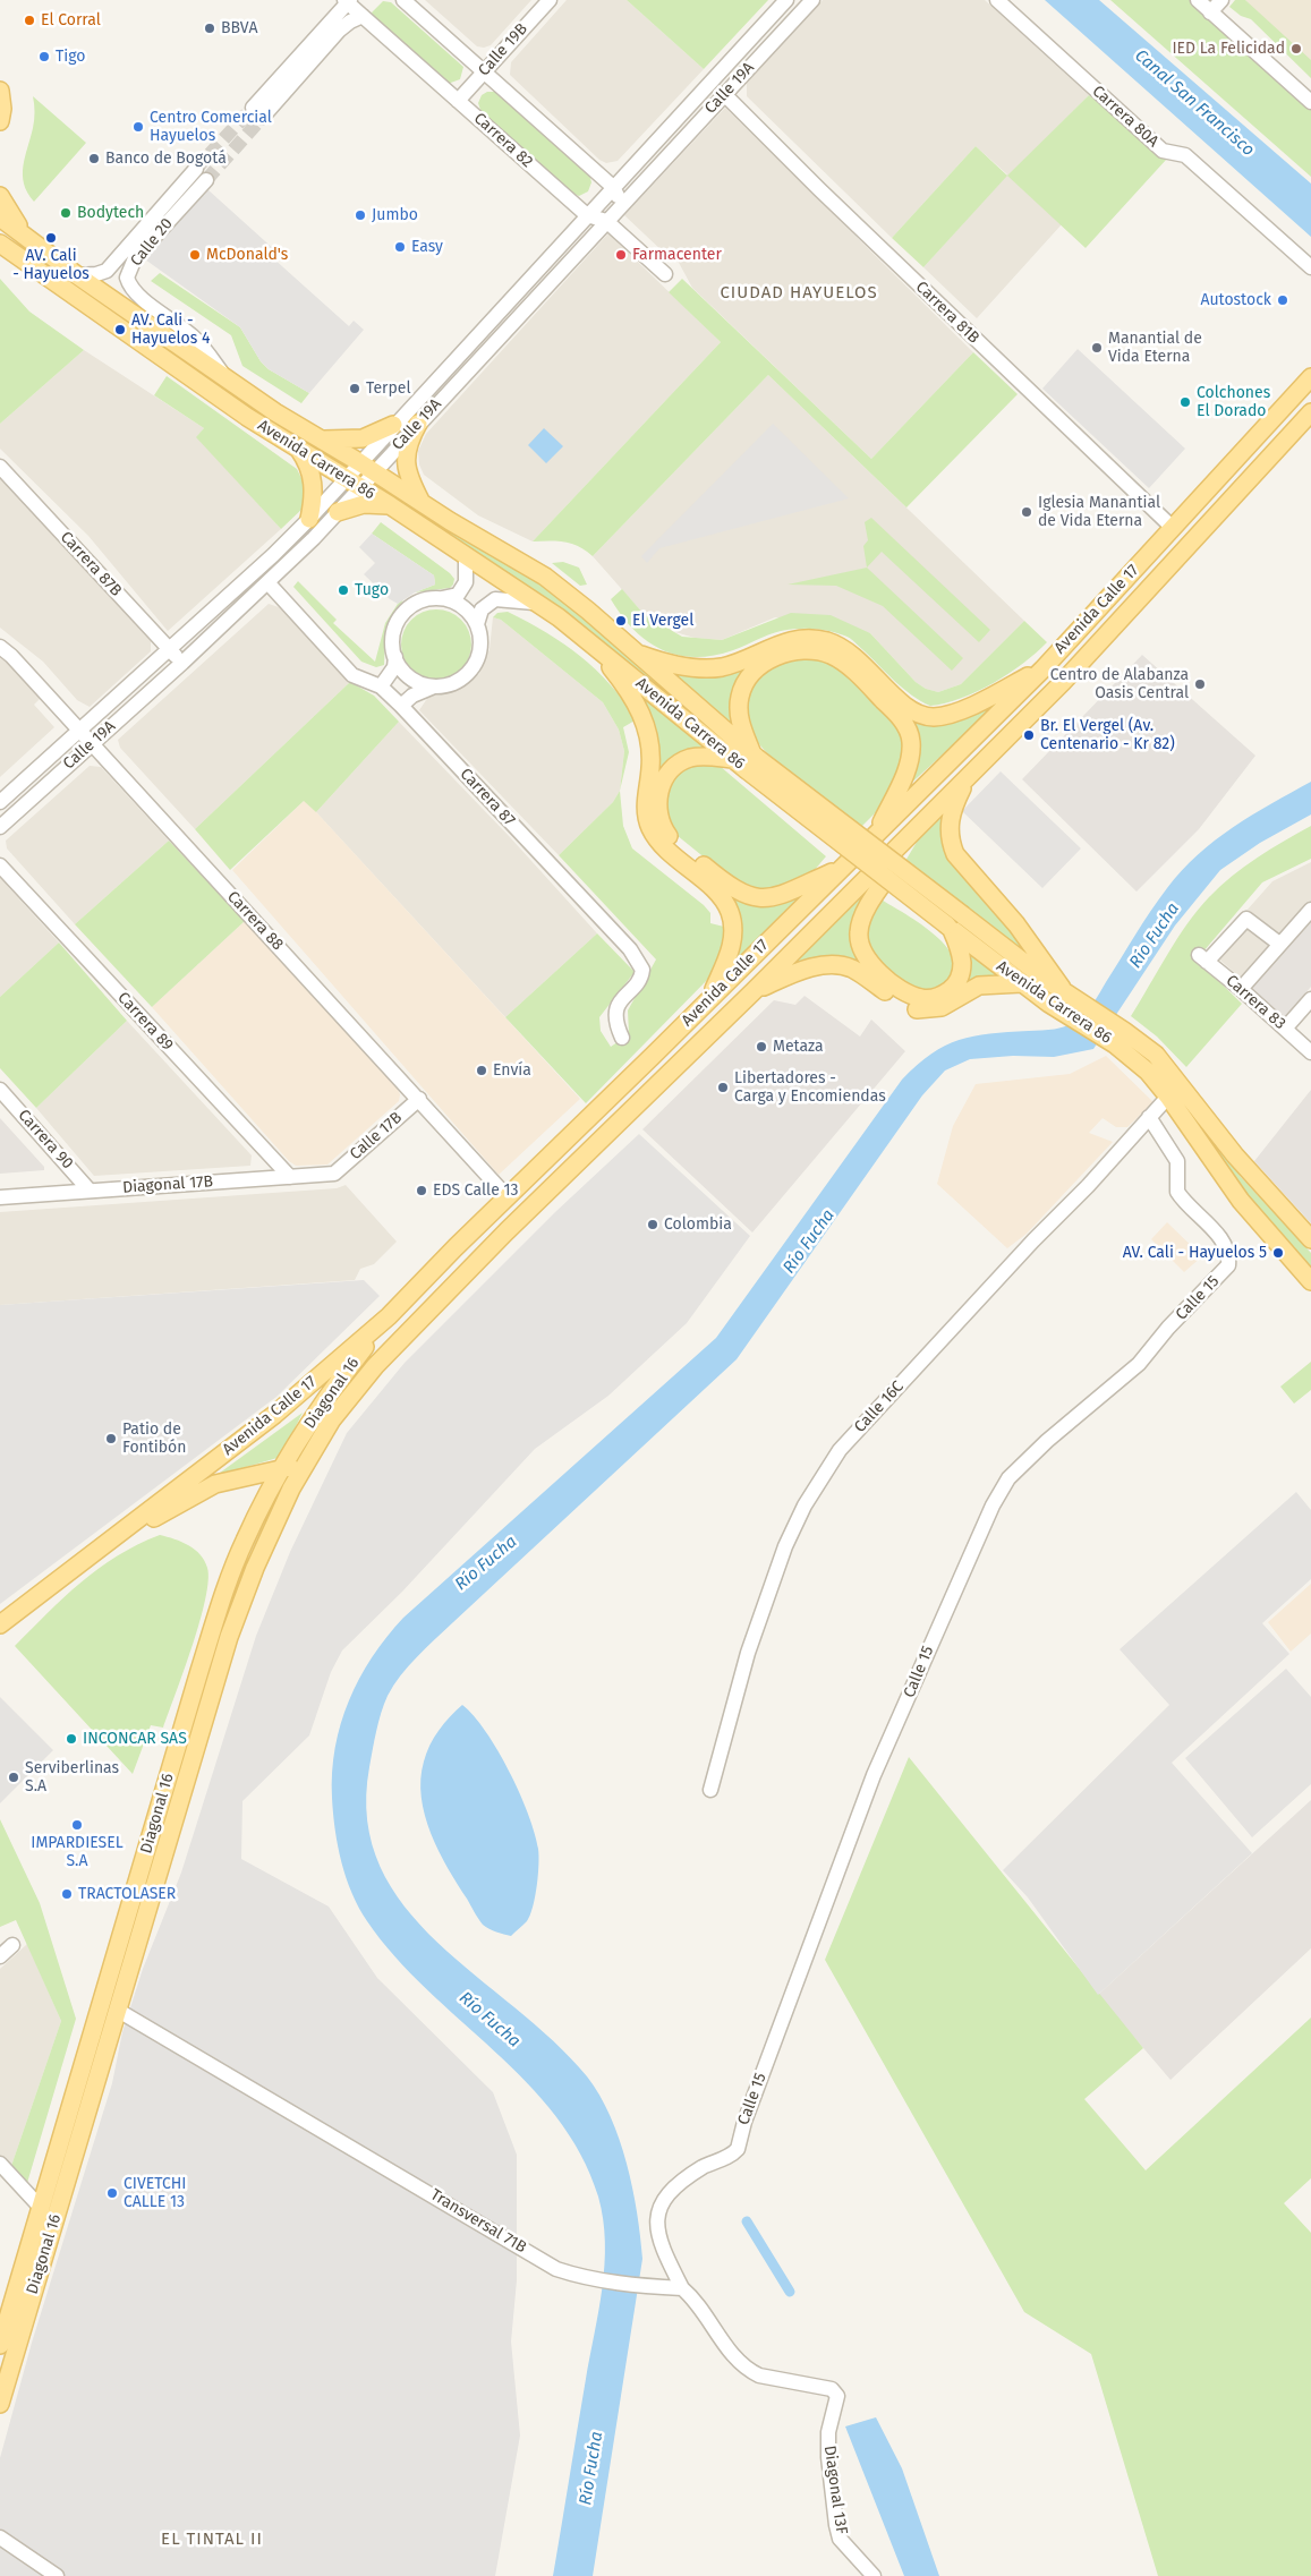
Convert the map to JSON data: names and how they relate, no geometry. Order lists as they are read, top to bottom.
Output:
{
  "streets": {
    "main road": ["Avenida Carrera 86", "Avenida Calle 17", "Diagonal 16"],
    "street": [
      "Calle 19B",
      "Calle 19A",
      "Carrera 80A",
      "Carrera 82",
      "Calle 20",
      "Carrera 81B",
      "Carrera 87B",
      "Carrera 87",
      "Carrera 88",
      "Carrera 83",
      "Carrera 89",
      "Calle 17B",
      "Carrera 90",
      "Diagonal 17B",
      "Calle 15",
      "Calle 16C",
      "Transversal 71B",
      "Diagonal 13F"
    ]
  },
  "crossings": [
    ["Calle 19B", "Carrera 82"],
    ["Calle 19A", "Carrera 82"],
    ["Calle 19A", "Carrera 81B"],
    ["Calle 19A", "Avenida Carrera 86"],
    ["Calle 19A", "Carrera 87B"],
    ["Calle 19A", "Carrera 87"],
    ["Calle 19A", "Carrera 88"],
    ["Calle 20", "Avenida Carrera 86"],
    ["Carrera 81B", "Avenida Calle 17"],
    ["Avenida Carrera 86", "Calle 16C"],
    ["Avenida Calle 17", "Carrera 88"],
    ["Avenida Calle 17", "Diagonal 16"],
    ["Carrera 88", "Calle 17B"],
    ["Carrera 89", "Diagonal 17B"],
    ["Calle 17B", "Diagonal 17B"],
    ["Carrera 90", "Diagonal 17B"],
    ["Calle 15", "Calle 16C"],
    ["Calle 15", "Transversal 71B"],
    ["Calle 15", "Diagonal 13F"],
    ["Diagonal 16", "Transversal 71B"],
    ["Transversal 71B", "Diagonal 13F"]
  ],
  "districts": ["CIUDAD HAYUELOS", "EL TINTAL II"],
  "water": ["Canal San Francisco", "Río Fucha"],
  "places": [
    "El Corral",
    "BBVA",
    "IED La Felicidad",
    "Tigo",
    "Centro Comercial Hayuelos",
    "Banco de Bogotá",
    "Bodytech",
    "Jumbo",
    "AV. Cali - Hayuelos",
    "Easy",
    "McDonald's",
    "Farmacenter",
    "Autostock",
    "AV. Cali - Hayuelos 4",
    "Manantial de Vida Eterna",
    "Terpel",
    "Colchones El Dorado",
    "Iglesia Manantial de Vida Eterna",
    "Tugo",
    "El Vergel",
    "Centro de Alabanza Oasis Central",
    "Br. El Vergel (Av. Centenario - Kr 82)",
    "Metaza",
    "Envía",
    "Libertadores - Carga y Encomiendas",
    "EDS Calle 13",
    "Colombia",
    "AV. Cali - Hayuelos 5",
    "Patio de Fontibón",
    "INCONCAR SAS",
    "Serviberlinas S.A",
    "IMPARDIESEL S.A",
    "TRACTOLASER",
    "CIVETCHI CALLE 13"
  ]
}
